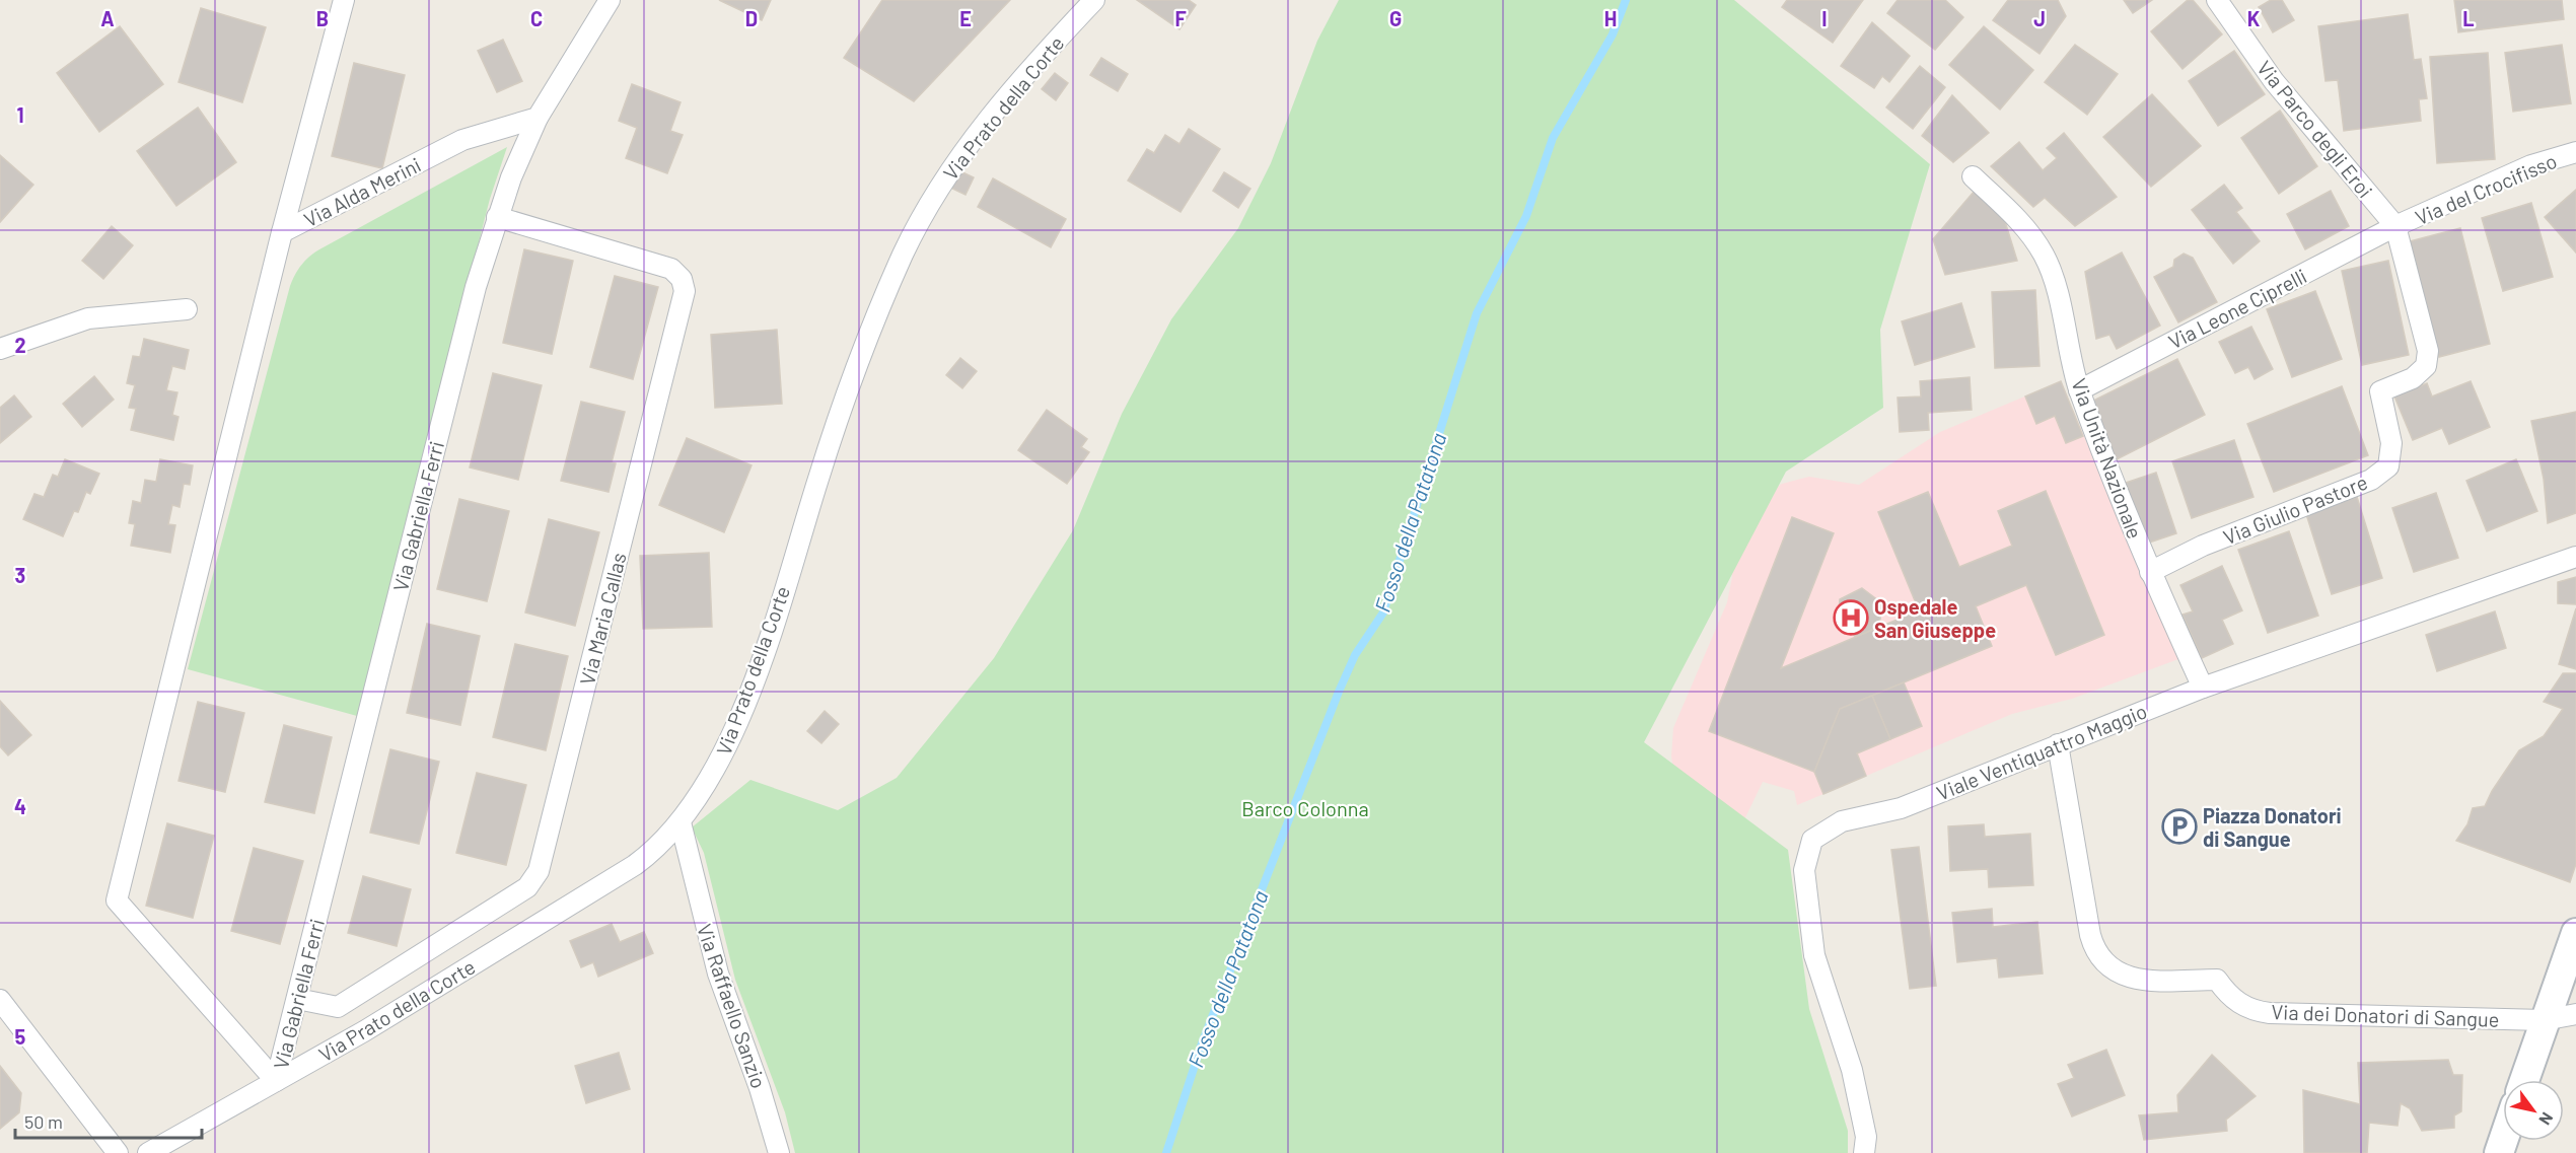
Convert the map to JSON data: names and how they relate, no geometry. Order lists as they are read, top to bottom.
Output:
{
  "streets": {
    "street": [
      "Via Prato della Corte",
      "Via Parco degli Eroi",
      "Via del Crocifisso",
      "Via Alda Merini",
      "Via Leone Ciprelli",
      "Via Unità Nazionale",
      "Via Giulio Pastore",
      "Via Gabriella Ferri",
      "Via Maria Callas",
      "Viale Ventiquattro Maggio",
      "Via Raffaello Sanzio",
      "Via dei Donatori di Sangue"
    ]
  },
  "crossings": [
    ["Via Prato della Corte", "Via Gabriella Ferri"],
    ["Via Prato della Corte", "Via Raffaello Sanzio"],
    ["Via Parco degli Eroi", "Via del Crocifisso"],
    ["Via Parco degli Eroi", "Via Leone Ciprelli"],
    ["Via Parco degli Eroi", "Via Giulio Pastore"],
    ["Via del Crocifisso", "Via Leone Ciprelli"],
    ["Via del Crocifisso", "Via Giulio Pastore"],
    ["Via Alda Merini", "Via Gabriella Ferri"],
    ["Via Leone Ciprelli", "Via Unità Nazionale"],
    ["Via Leone Ciprelli", "Via Giulio Pastore"],
    ["Via Unità Nazionale", "Via Giulio Pastore"],
    ["Via Unità Nazionale", "Viale Ventiquattro Maggio"],
    ["Via Gabriella Ferri", "Via Maria Callas"],
    ["Viale Ventiquattro Maggio", "Via dei Donatori di Sangue"]
  ],
  "water": ["Fosso della Patatona"],
  "parks": ["Barco Colonna"],
  "places": {
    "hospital": ["Ospedale San Giuseppe"],
    "parking": ["Piazza Donatori di Sangue"]
  },
  "scale_bar": "50 m",
  "north": "bottom right",
  "grid": {
    "columns": [
      "A",
      "B",
      "C",
      "D",
      "E",
      "F",
      "G",
      "H",
      "I",
      "J",
      "K",
      "L"
    ],
    "rows": [
      "1",
      "2",
      "3",
      "4",
      "5"
    ]
  }
}
